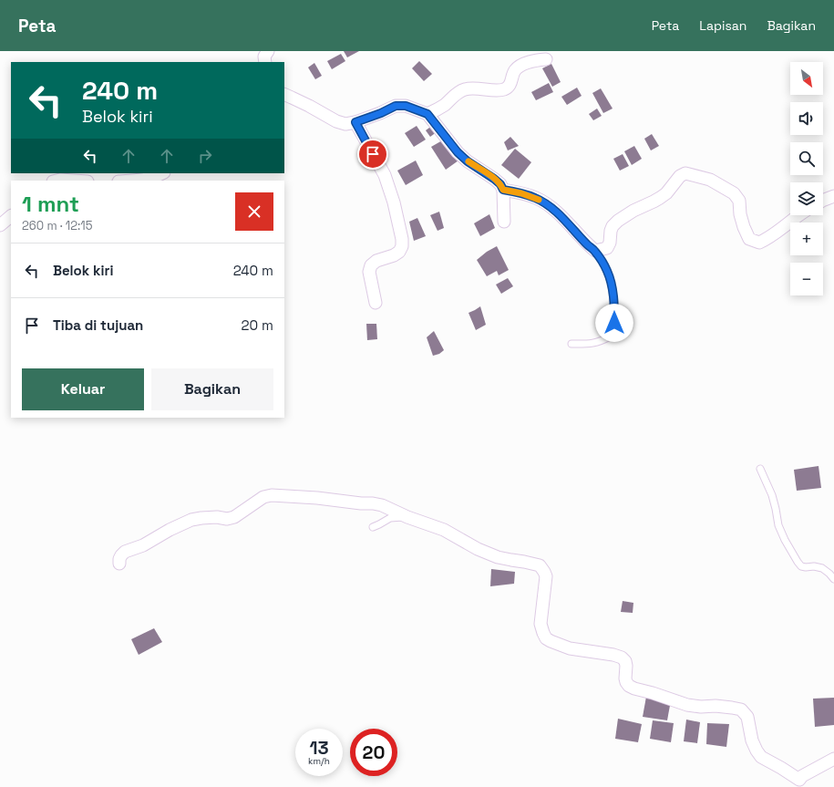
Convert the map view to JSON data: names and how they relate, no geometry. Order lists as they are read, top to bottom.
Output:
{
  "north": "bottom right",
  "page": {
    "header": "Peta",
    "nav": ["Peta", "Lapisan", "Bagikan"],
    "map_buttons": ["+", "−"],
    "turn": ["240 m", "Belok kiri"],
    "heading": ["1 mnt", "260 m · 12:15"],
    "list": [
      {
        "name": "Belok kiri",
        "value": "240 m"
      },
      {
        "name": "Tiba di tujuan",
        "value": "20 m"
      }
    ],
    "buttons": ["Keluar", "Bagikan"],
    "speed": "13 km/h",
    "limit": "20"
  }
}
